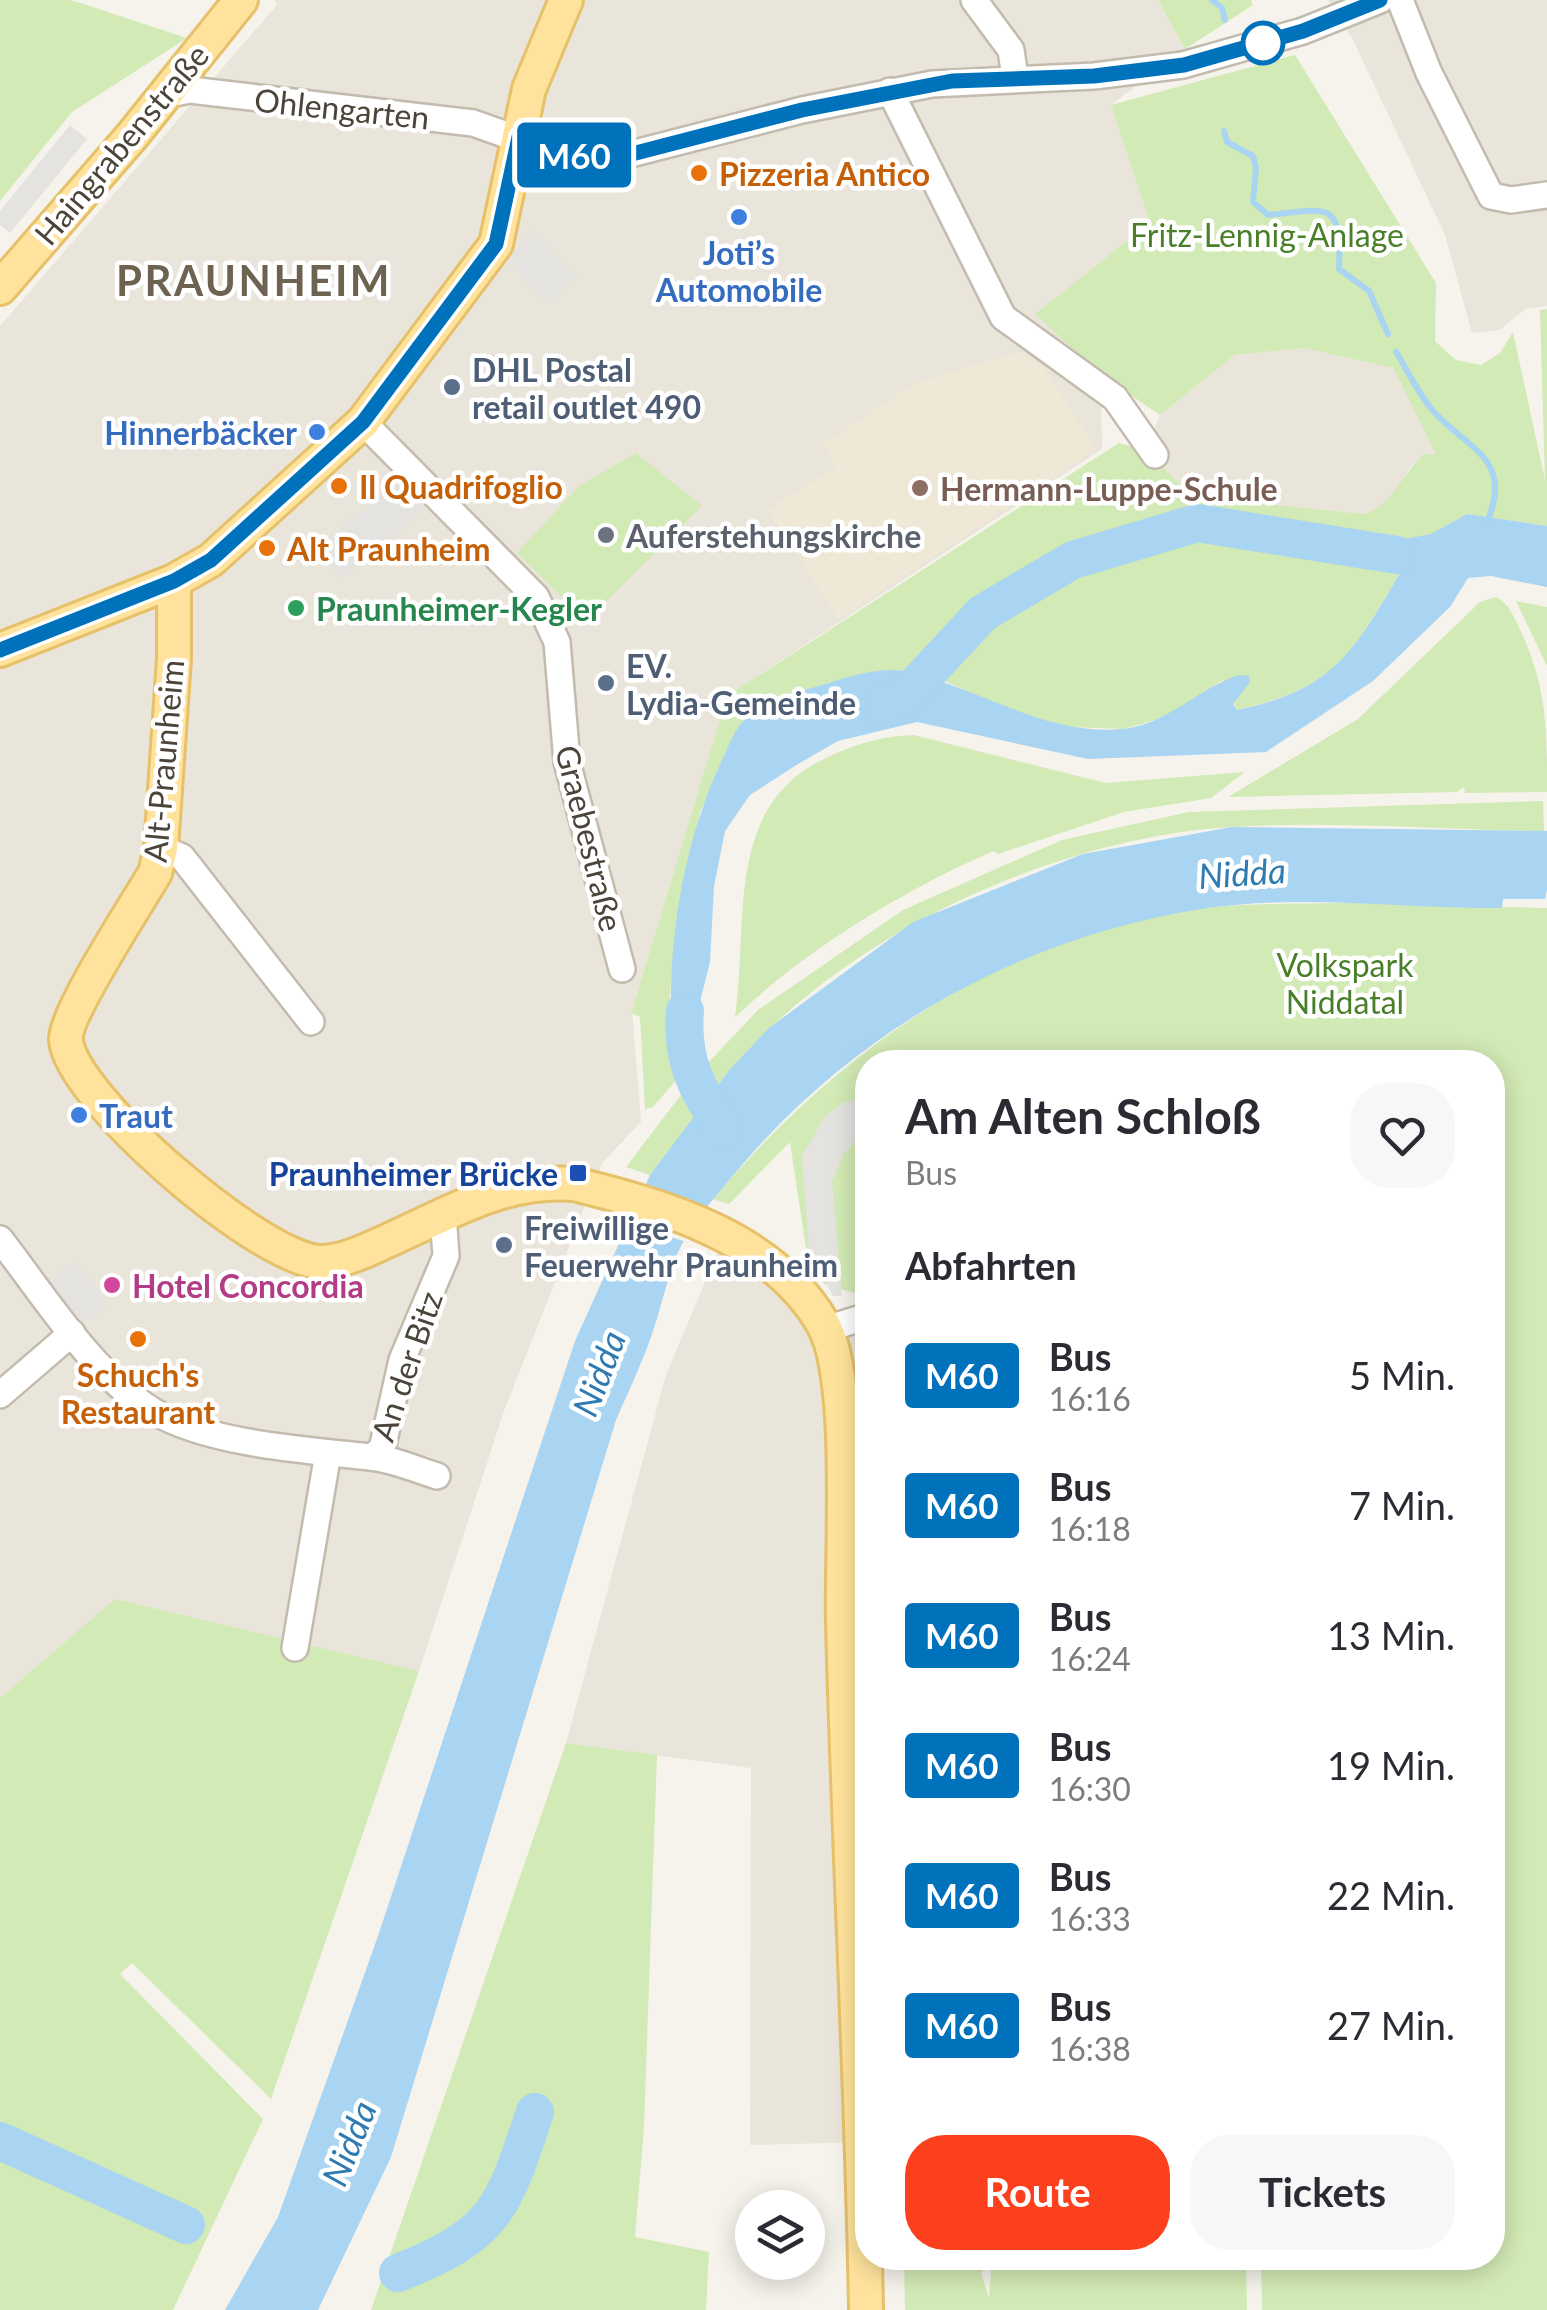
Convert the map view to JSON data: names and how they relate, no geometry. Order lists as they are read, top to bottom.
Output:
{
  "streets": {
    "main road": ["Haingrabenstraße", "Alt-Praunheim"],
    "street": ["Ohlengarten", "Graebestraße", "An der Bitz"]
  },
  "crossings": [
    ["Ohlengarten", "Haingrabenstraße"],
    ["Alt-Praunheim", "An der Bitz"]
  ],
  "districts": ["PRAUNHEIM"],
  "water": ["Nidda"],
  "parks": ["Fritz-Lennig-Anlage", "Volkspark Niddatal"],
  "places": {
    "other": [
      "Pizzeria Antico",
      "Joti’s Automobile",
      "DHL Postal retail outlet 490",
      "Hinnerbäcker",
      "Il Quadrifoglio",
      "Hermann-Luppe-Schule",
      "Auferstehungskirche",
      "Alt Praunheim",
      "Praunheimer-Kegler",
      "EV. Lydia-Gemeinde",
      "Traut",
      "Freiwillige Feuerwehr Praunheim",
      "Hotel Concordia",
      "Schuch's Restaurant"
    ],
    "transit": ["Praunheimer Brücke"]
  },
  "lines": ["bus line M60"],
  "page": {
    "on_map": "M60",
    "heading": [
      ["Am Alten Schloß", "Bus"],
      "Abfahrten"
    ],
    "list": [
      {
        "mark": "M60",
        "name": "Bus",
        "note": "16:16",
        "value": "5 Min."
      },
      {
        "mark": "M60",
        "name": "Bus",
        "note": "16:18",
        "value": "7 Min."
      },
      {
        "mark": "M60",
        "name": "Bus",
        "note": "16:24",
        "value": "13 Min."
      },
      {
        "mark": "M60",
        "name": "Bus",
        "note": "16:30",
        "value": "19 Min."
      },
      {
        "mark": "M60",
        "name": "Bus",
        "note": "16:33",
        "value": "22 Min."
      },
      {
        "mark": "M60",
        "name": "Bus",
        "note": "16:38",
        "value": "27 Min."
      }
    ],
    "buttons": ["Route", "Tickets"]
  }
}
